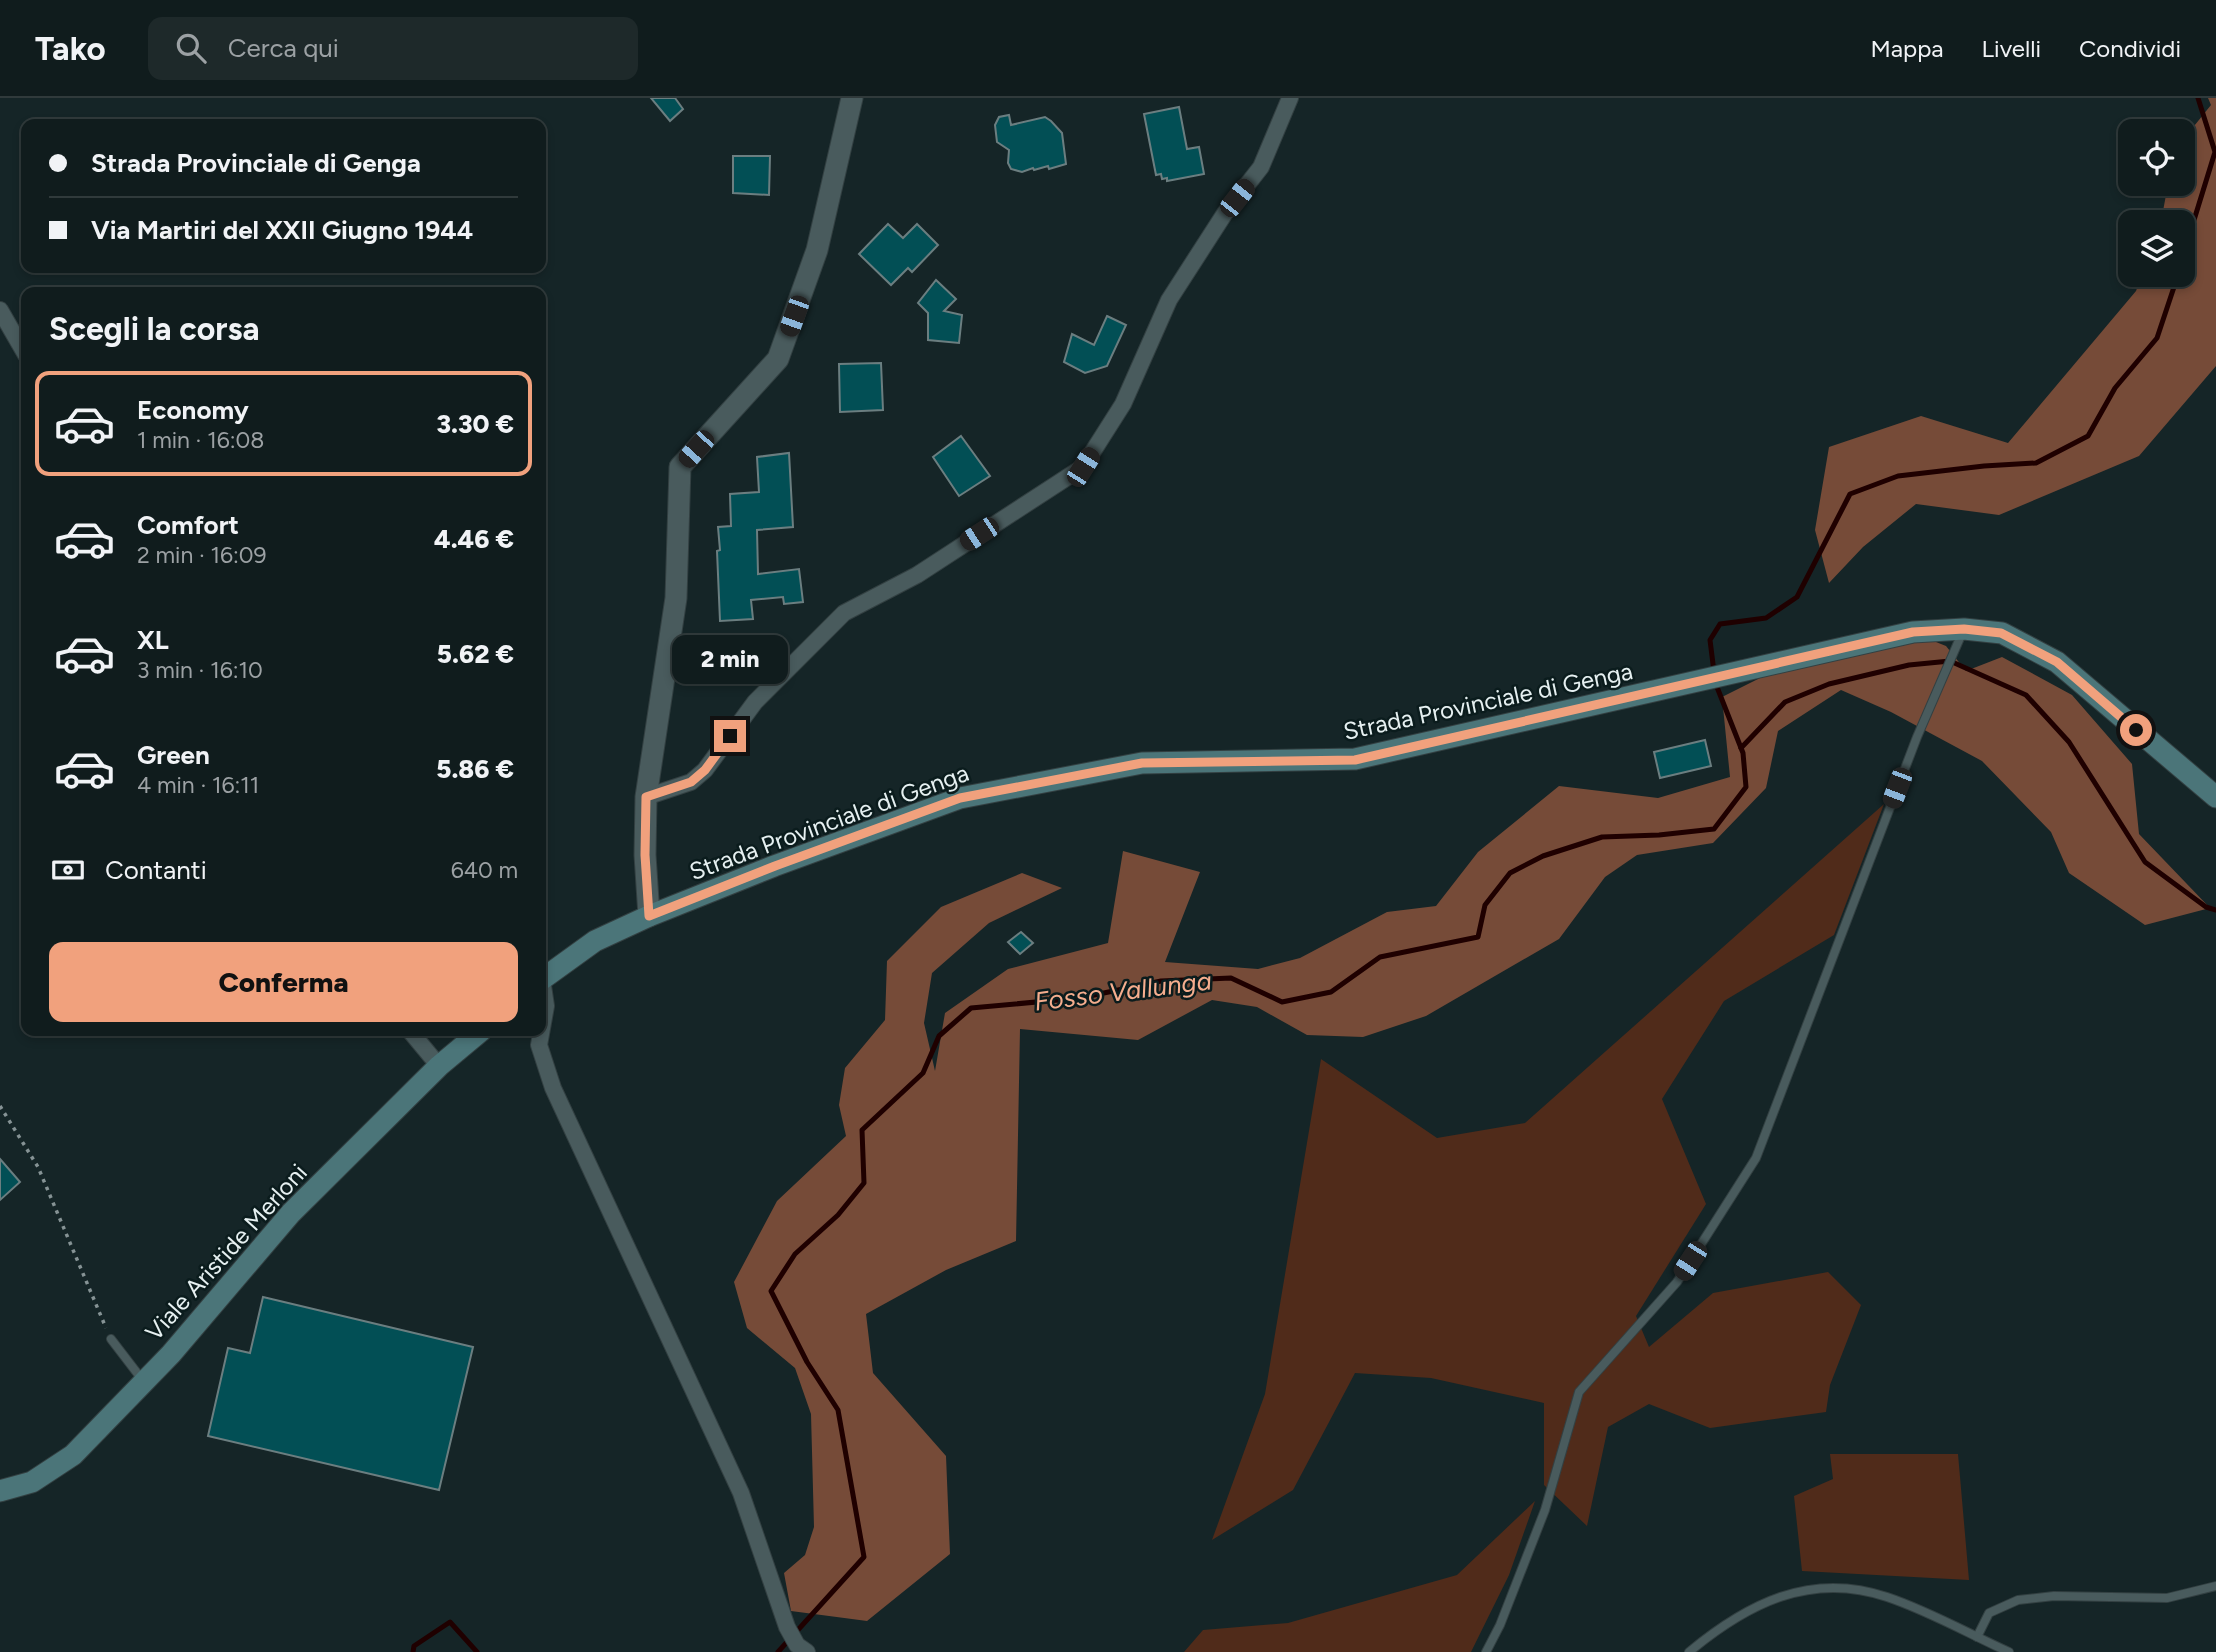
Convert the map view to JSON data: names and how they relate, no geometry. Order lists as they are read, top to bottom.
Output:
{
  "streets": {
    "main road": ["Strada Provinciale di Genga", "Viale Aristide Merloni"]
  },
  "water": ["Fosso Vallunga"],
  "page": {
    "header": "Tako",
    "search": "Cerca qui",
    "nav": ["Mappa", "Livelli", "Condividi"],
    "banner": ["Strada Provinciale di Genga", "Via Martiri del XXII Giugno 1944"],
    "heading": "Scegli la corsa",
    "list": [
      {
        "name": "Economy",
        "note": "1 min · 16:08",
        "value": "3.30 €"
      },
      {
        "name": "Comfort",
        "note": "2 min · 16:09",
        "value": "4.46 €"
      },
      {
        "name": "XL",
        "note": "3 min · 16:10",
        "value": "5.62 €"
      },
      {
        "name": "Green",
        "note": "4 min · 16:11",
        "value": "5.86 €"
      }
    ],
    "bubble": "2 min",
    "pay": ["Contanti", "640 m"],
    "buttons": "Conferma"
  }
}
